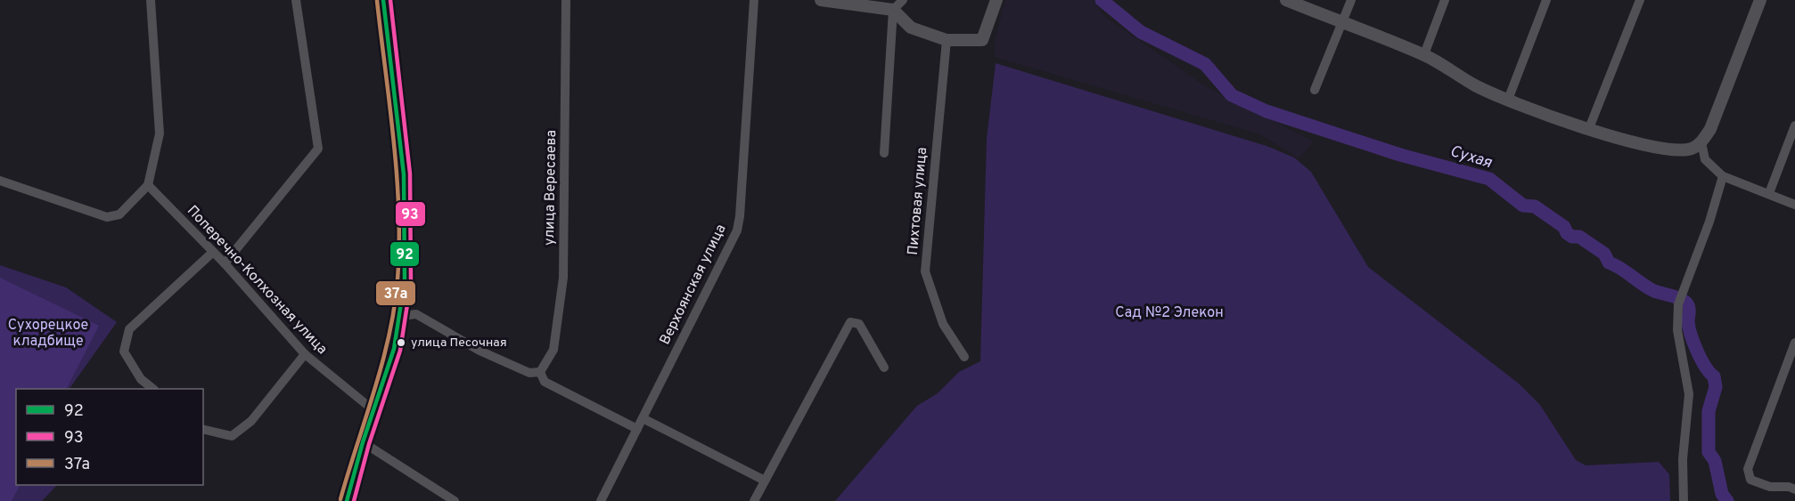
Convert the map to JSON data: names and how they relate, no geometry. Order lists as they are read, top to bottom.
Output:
{
  "streets": {
    "street": [
      "улица Вересаева",
      "Пихтовая улица",
      "Поперечно-Колхозная улица",
      "Верхоянская улица"
    ]
  },
  "water": ["Сухая"],
  "parks": ["Сад №2 Элекон", "Сухорецкое кладбище"],
  "places": ["улица Песочная"],
  "lines": ["transit line 92", "transit line 93", "transit line 37а"],
  "legend": ["92", "93", "37а"]
}
